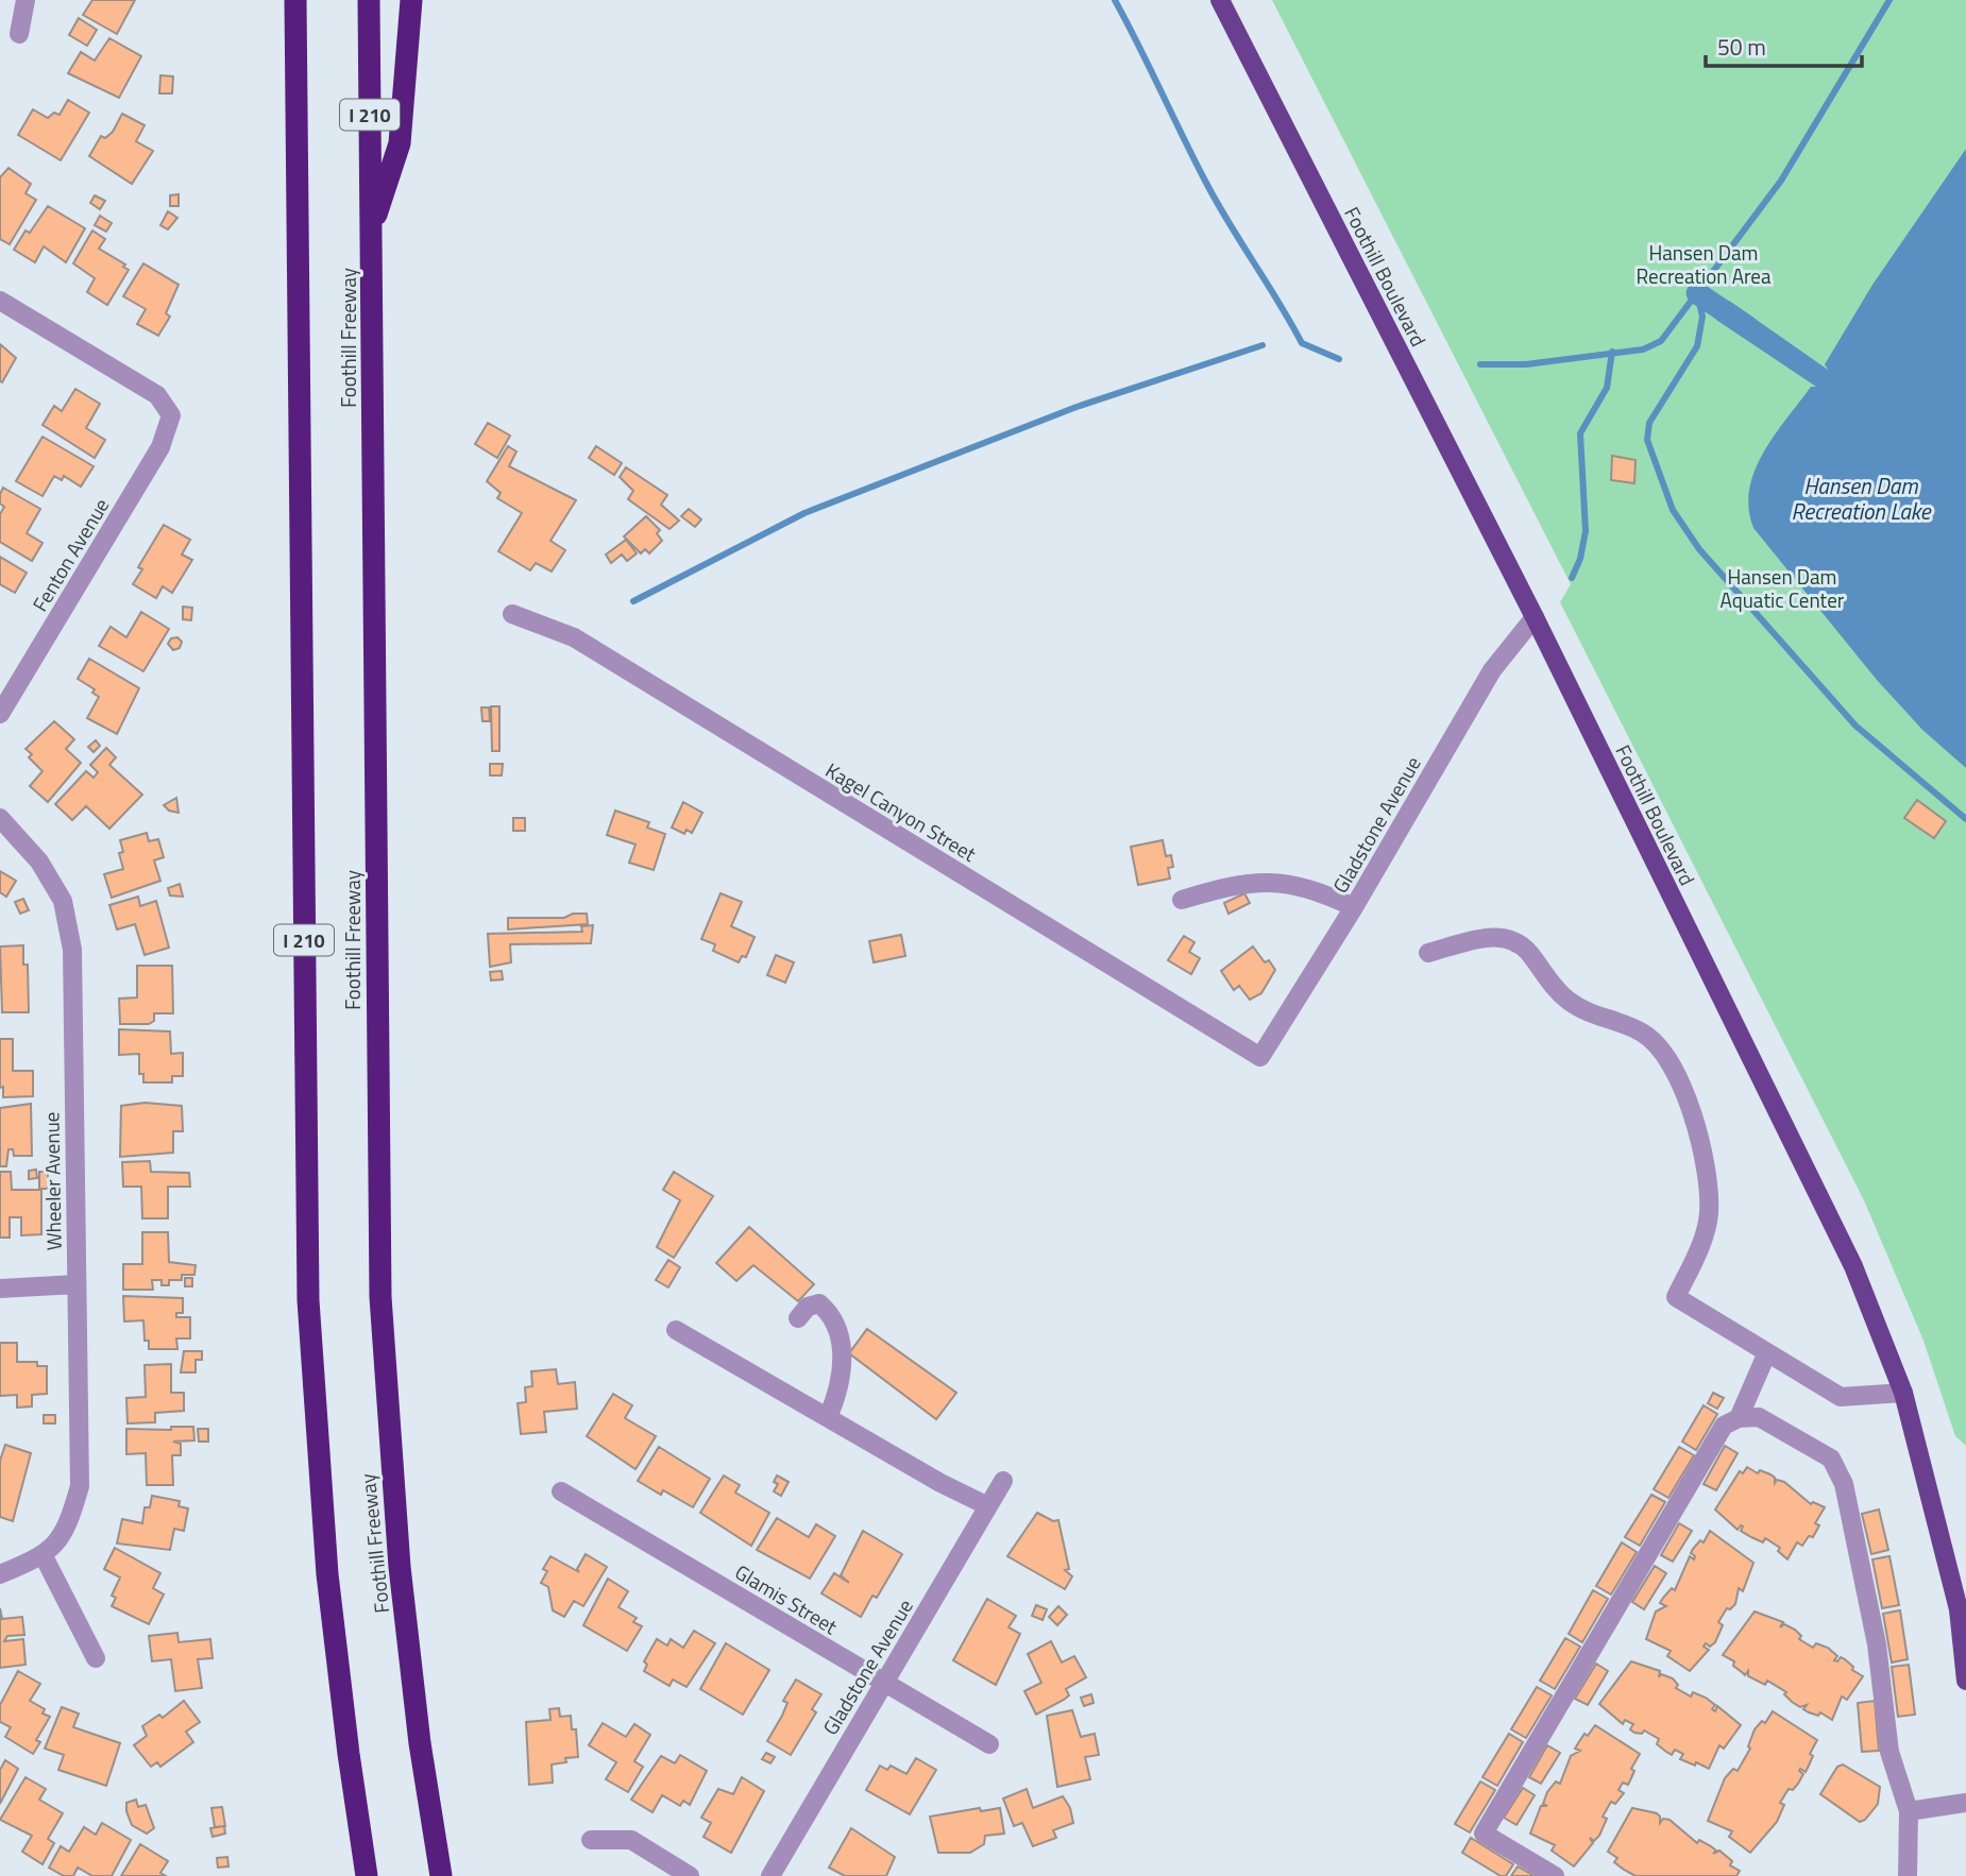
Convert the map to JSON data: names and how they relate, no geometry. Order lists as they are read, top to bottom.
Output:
{
  "streets": {
    "highway": ["I 210", "Foothill Freeway"],
    "main road": ["Foothill Boulevard"],
    "street": [
      "Fenton Avenue",
      "Kagel Canyon Street",
      "Gladstone Avenue",
      "Wheeler Avenue",
      "Glamis Street"
    ]
  },
  "crossings": [
    ["Foothill Boulevard", "Gladstone Avenue"],
    ["Kagel Canyon Street", "Gladstone Avenue"],
    ["Gladstone Avenue", "Glamis Street"]
  ],
  "water": ["Hansen Dam Recreation Lake"],
  "parks": ["Hansen Dam Recreation Area", "Hansen Dam Aquatic Center"],
  "scale_bar": "50 m"
}
